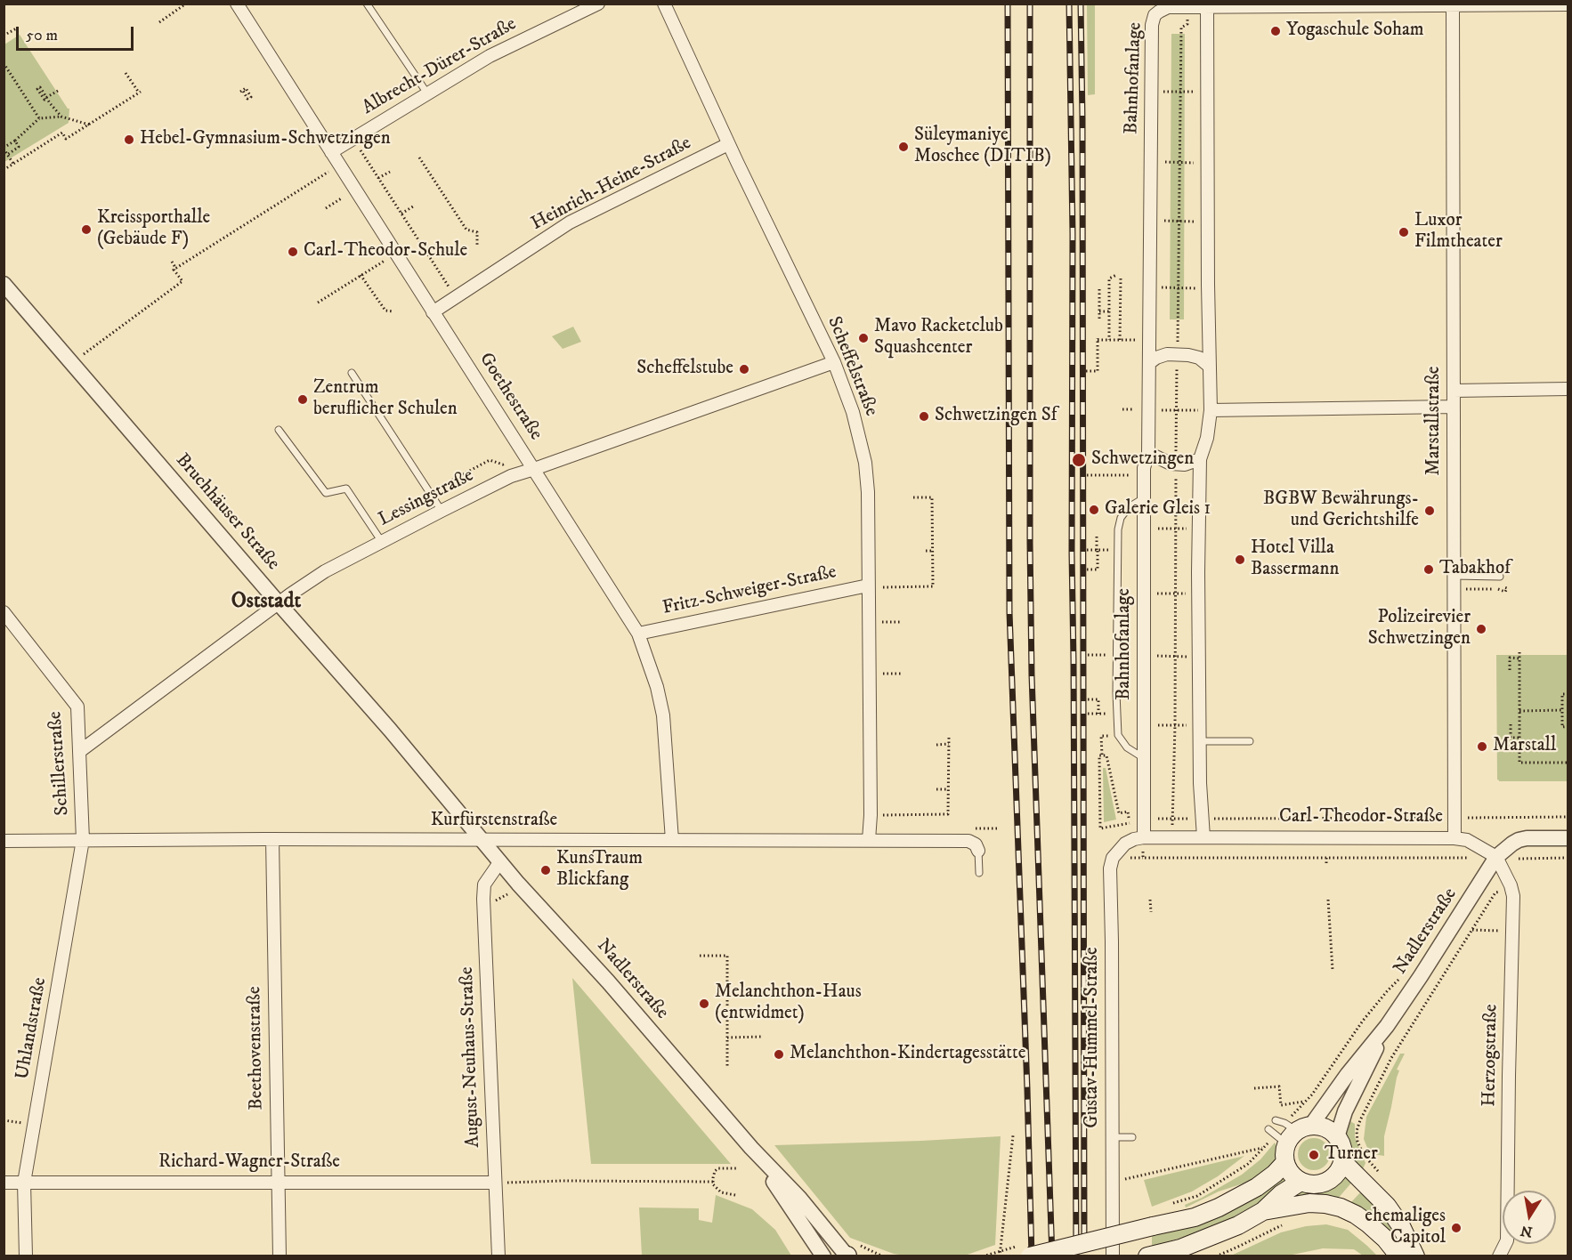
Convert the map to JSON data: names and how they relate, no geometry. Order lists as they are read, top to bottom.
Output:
{
  "streets": {
    "street": [
      "Albrecht-Dürer-Straße",
      "Bahnhofanlage",
      "Heinrich-Heine-Straße",
      "Scheffelstraße",
      "Goethestraße",
      "Marstallstraße",
      "Lessingstraße",
      "Bruchhäuser Straße",
      "Fritz-Schweiger-Straße",
      "Schillerstraße",
      "Carl-Theodor-Straße",
      "Kurfürstenstraße",
      "Nadlerstraße",
      "Uhlandstraße",
      "Gustav-Hummel-Straße",
      "Beethovenstraße",
      "Herzogstraße",
      "August-Neuhaus-Straße",
      "Richard-Wagner-Straße"
    ]
  },
  "crossings": [
    ["Albrecht-Dürer-Straße", "Goethestraße"],
    ["Bahnhofanlage", "Marstallstraße"],
    ["Bahnhofanlage", "Carl-Theodor-Straße"],
    ["Bahnhofanlage", "Gustav-Hummel-Straße"],
    ["Heinrich-Heine-Straße", "Scheffelstraße"],
    ["Heinrich-Heine-Straße", "Goethestraße"],
    ["Scheffelstraße", "Lessingstraße"],
    ["Scheffelstraße", "Fritz-Schweiger-Straße"],
    ["Scheffelstraße", "Kurfürstenstraße"],
    ["Goethestraße", "Lessingstraße"],
    ["Goethestraße", "Fritz-Schweiger-Straße"],
    ["Goethestraße", "Kurfürstenstraße"],
    ["Marstallstraße", "Carl-Theodor-Straße"],
    ["Lessingstraße", "Bruchhäuser Straße"],
    ["Lessingstraße", "Schillerstraße"],
    ["Bruchhäuser Straße", "Kurfürstenstraße"],
    ["Bruchhäuser Straße", "Nadlerstraße"],
    ["Schillerstraße", "Kurfürstenstraße"],
    ["Schillerstraße", "Uhlandstraße"],
    ["Carl-Theodor-Straße", "Nadlerstraße"],
    ["Carl-Theodor-Straße", "Gustav-Hummel-Straße"],
    ["Carl-Theodor-Straße", "Herzogstraße"],
    ["Kurfürstenstraße", "Nadlerstraße"],
    ["Kurfürstenstraße", "Uhlandstraße"],
    ["Kurfürstenstraße", "Beethovenstraße"],
    ["Nadlerstraße", "Herzogstraße"],
    ["Nadlerstraße", "August-Neuhaus-Straße"],
    ["Uhlandstraße", "Richard-Wagner-Straße"],
    ["Beethovenstraße", "Richard-Wagner-Straße"],
    ["August-Neuhaus-Straße", "Richard-Wagner-Straße"]
  ],
  "districts": ["Oststadt"],
  "places": [
    "Yogaschule Soham",
    "Hebel-Gymnasium-Schwetzingen",
    "Süleymaniye Moschee (DITIB)",
    "Kreissporthalle (Gebäude F)",
    "Luxor Filmtheater",
    "Carl-Theodor-Schule",
    "Mavo Racketclub Squashcenter",
    "Scheffelstube",
    "Zentrum beruflicher Schulen",
    "Schwetzingen Sf",
    "Schwetzingen",
    "Galerie Gleis 1",
    "BGBW Bewährungs- und Gerichtshilfe",
    "Hotel Villa Bassermann",
    "Tabakhof",
    "Polizeirevier Schwetzingen",
    "Marstall",
    "KunsTraum Blickfang",
    "Melanchthon-Haus (entwidmet)",
    "Melanchthon-Kindertagesstätte",
    "Turner",
    "ehemaliges Capitol"
  ],
  "scale_bar": "50 m",
  "north": "bottom"
}
